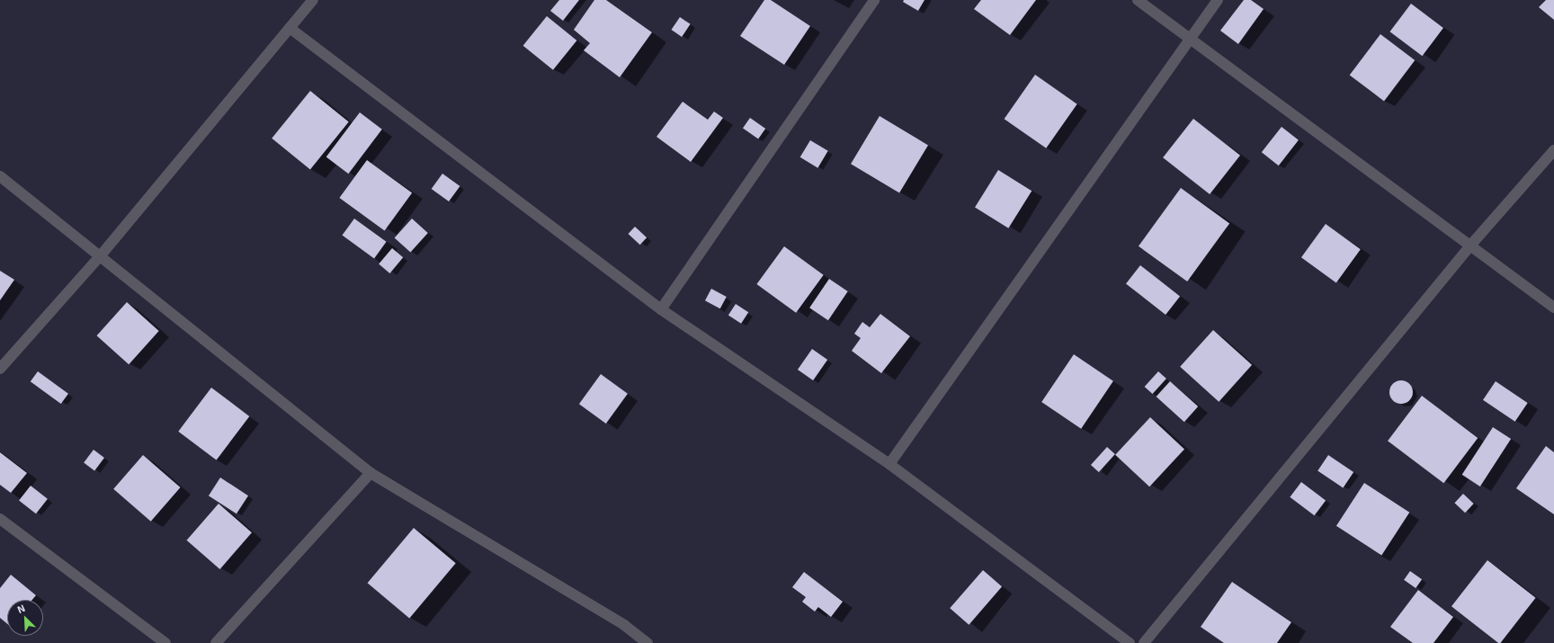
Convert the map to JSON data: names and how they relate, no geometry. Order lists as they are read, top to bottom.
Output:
{
  "north": "top left"
}
